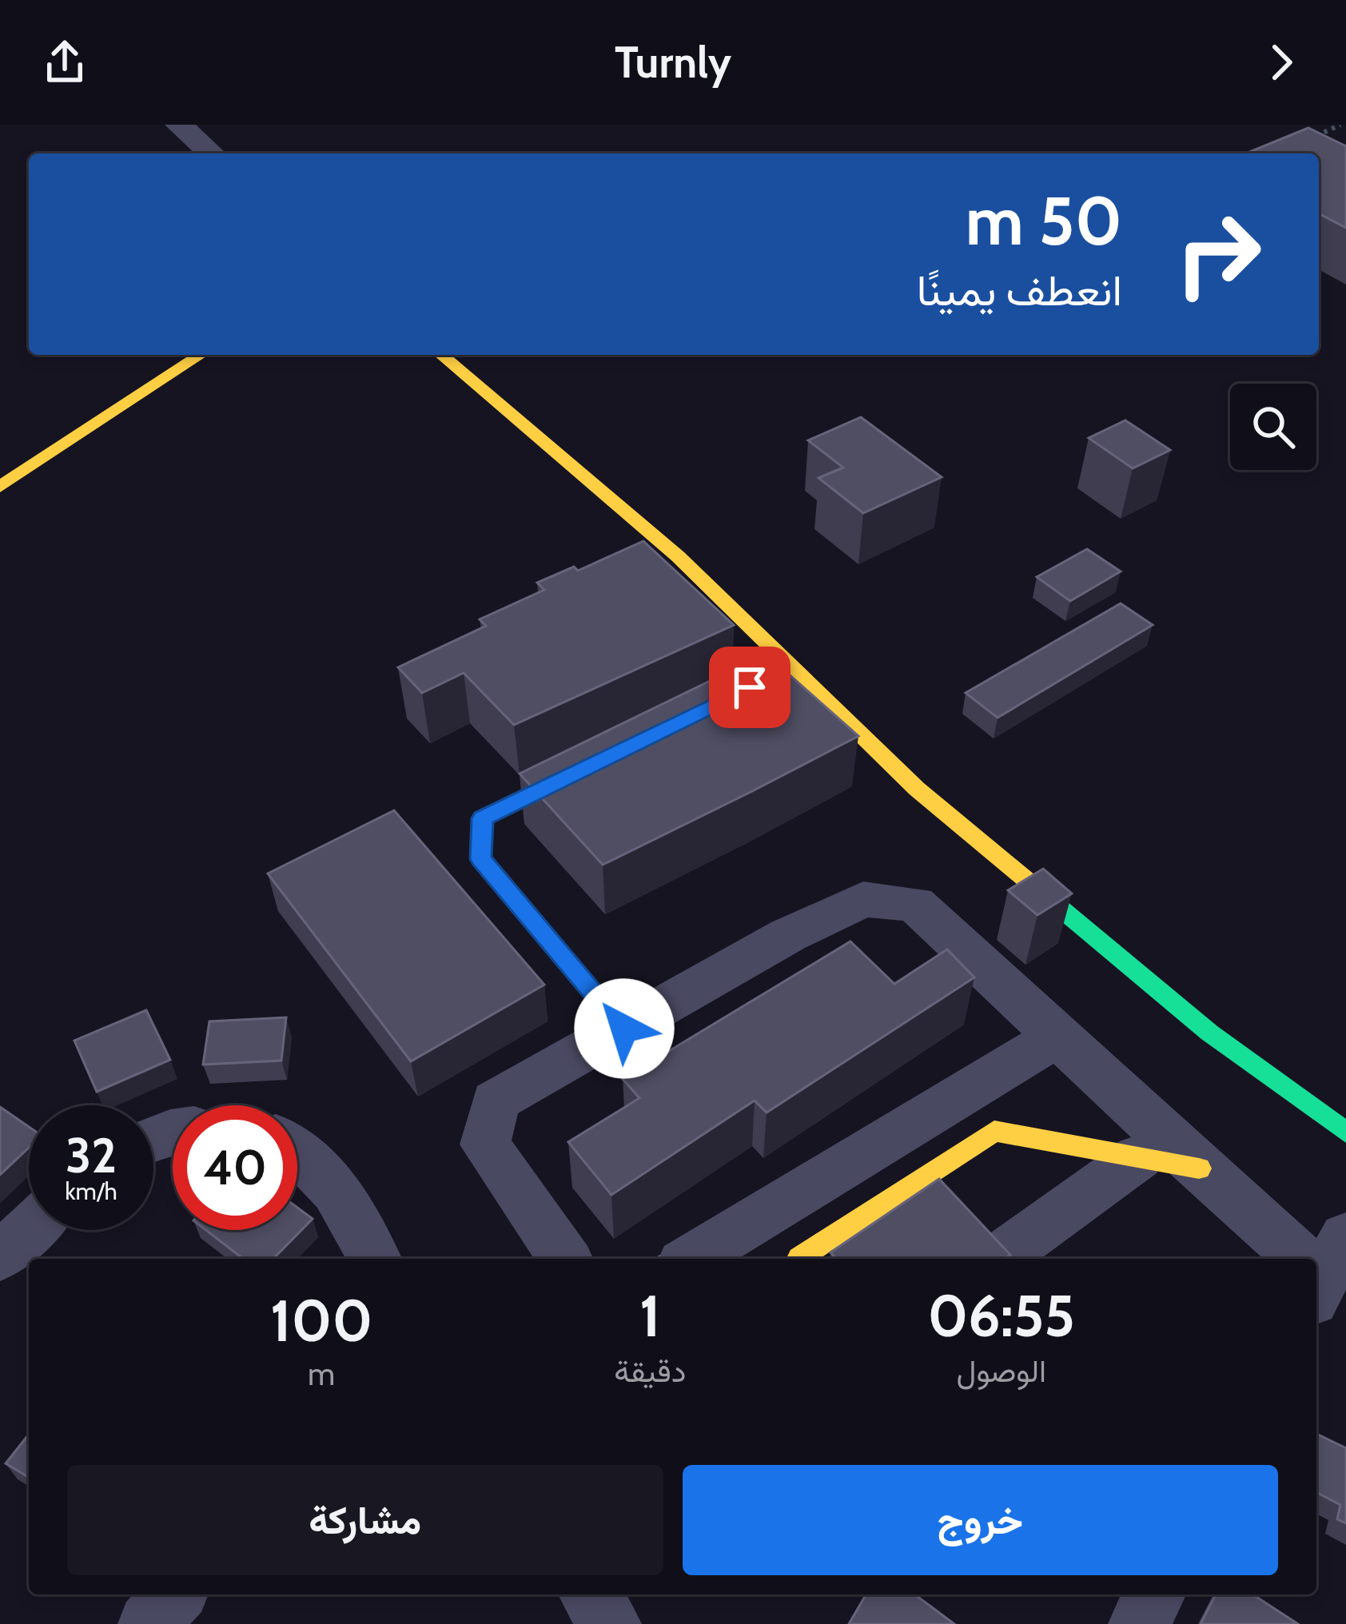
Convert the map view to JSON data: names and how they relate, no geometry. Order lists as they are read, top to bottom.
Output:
{
  "page": {
    "header": "Turnly",
    "turn": ["50 m", "انعطف يمينًا"],
    "speed": "32 km/h",
    "limit": "40",
    "eta": [
      "06:55",
      "الوصول",
      "1",
      "دقيقة",
      "100",
      "m"
    ],
    "buttons": ["خروج", "مشاركة"]
  }
}
